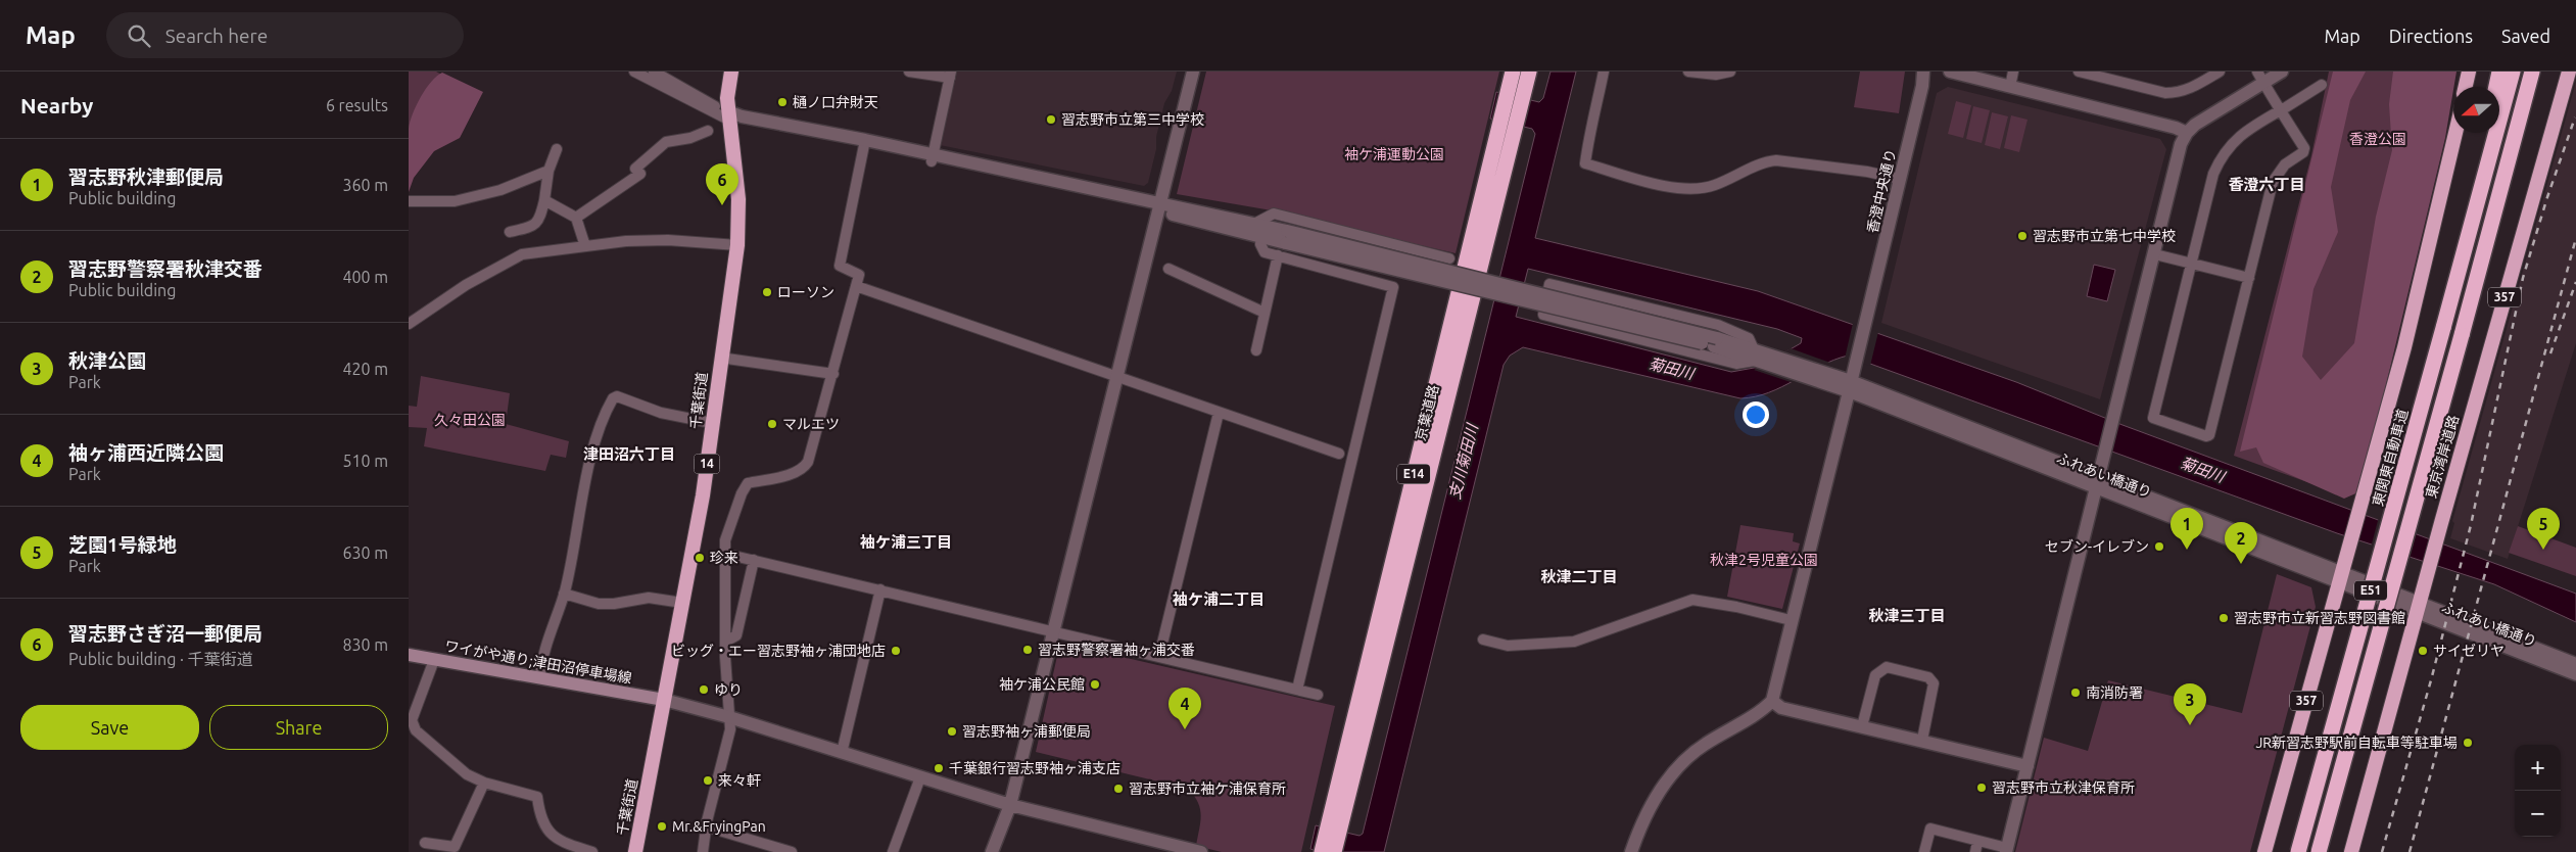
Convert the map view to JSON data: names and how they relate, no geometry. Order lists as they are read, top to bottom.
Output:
{
  "streets": {
    "highway": [
      "357",
      "千葉街道",
      "京葉道路",
      "東京湾岸道路",
      "東関東自動車道",
      "14",
      "E14",
      "E51"
    ],
    "main road": ["ワイがや通り;津田沼停車場線"],
    "street": ["香澄中央通り", "ふれあい橋通り"]
  },
  "crossings": [
    ["香澄中央通り", "ふれあい橋通り"],
    ["357", "ふれあい橋通り"],
    ["千葉街道", "ワイがや通り;津田沼停車場線"],
    ["東京湾岸道路", "ふれあい橋通り"]
  ],
  "districts": [
    "香澄六丁目",
    "津田沼六丁目",
    "袖ケ浦三丁目",
    "秋津二丁目",
    "袖ケ浦二丁目",
    "秋津三丁目"
  ],
  "water": ["菊田川", "支川菊田川"],
  "parks": [
    "香澄公園",
    "袖ケ浦運動公園",
    "久々田公園",
    "秋津2号児童公園"
  ],
  "places": [
    "樋ノ口弁財天",
    "習志野市立第三中学校",
    "習志野市立第七中学校",
    "ローソン",
    "マルエツ",
    "セブン-イレブン",
    "珍来",
    "習志野市立新習志野図書館",
    "習志野警察署袖ヶ浦交番",
    "ビッグ・エー習志野袖ヶ浦団地店",
    "サイゼリヤ",
    "袖ケ浦公民館",
    "ゆり",
    "南消防署",
    "習志野袖ヶ浦郵便局",
    "JR新習志野駅前自転車等駐車場",
    "千葉銀行習志野袖ヶ浦支店",
    "来々軒",
    "習志野市立秋津保育所",
    "習志野市立袖ケ浦保育所",
    "Mr.&FryingPan"
  ],
  "north": "left",
  "page": {
    "header": "Map",
    "search": "Search here",
    "nav": ["Map", "Directions", "Saved"],
    "heading": ["Nearby", "6 results"],
    "list": [
      {
        "mark": "1",
        "name": "習志野秋津郵便局",
        "note": "Public building",
        "value": "360 m"
      },
      {
        "mark": "2",
        "name": "習志野警察署秋津交番",
        "note": "Public building",
        "value": "400 m"
      },
      {
        "mark": "3",
        "name": "秋津公園",
        "note": "Park",
        "value": "420 m"
      },
      {
        "mark": "4",
        "name": "袖ヶ浦西近隣公園",
        "note": "Park",
        "value": "510 m"
      },
      {
        "mark": "5",
        "name": "芝園1号緑地",
        "note": "Park",
        "value": "630 m"
      },
      {
        "mark": "6",
        "name": "習志野さぎ沼一郵便局",
        "note": "Public building · 千葉街道",
        "value": "830 m"
      }
    ],
    "pins": [
      "6",
      "1",
      "5",
      "2",
      "3",
      "4"
    ],
    "buttons": ["Save", "Share"],
    "map_buttons": ["+", "−"]
  }
}
